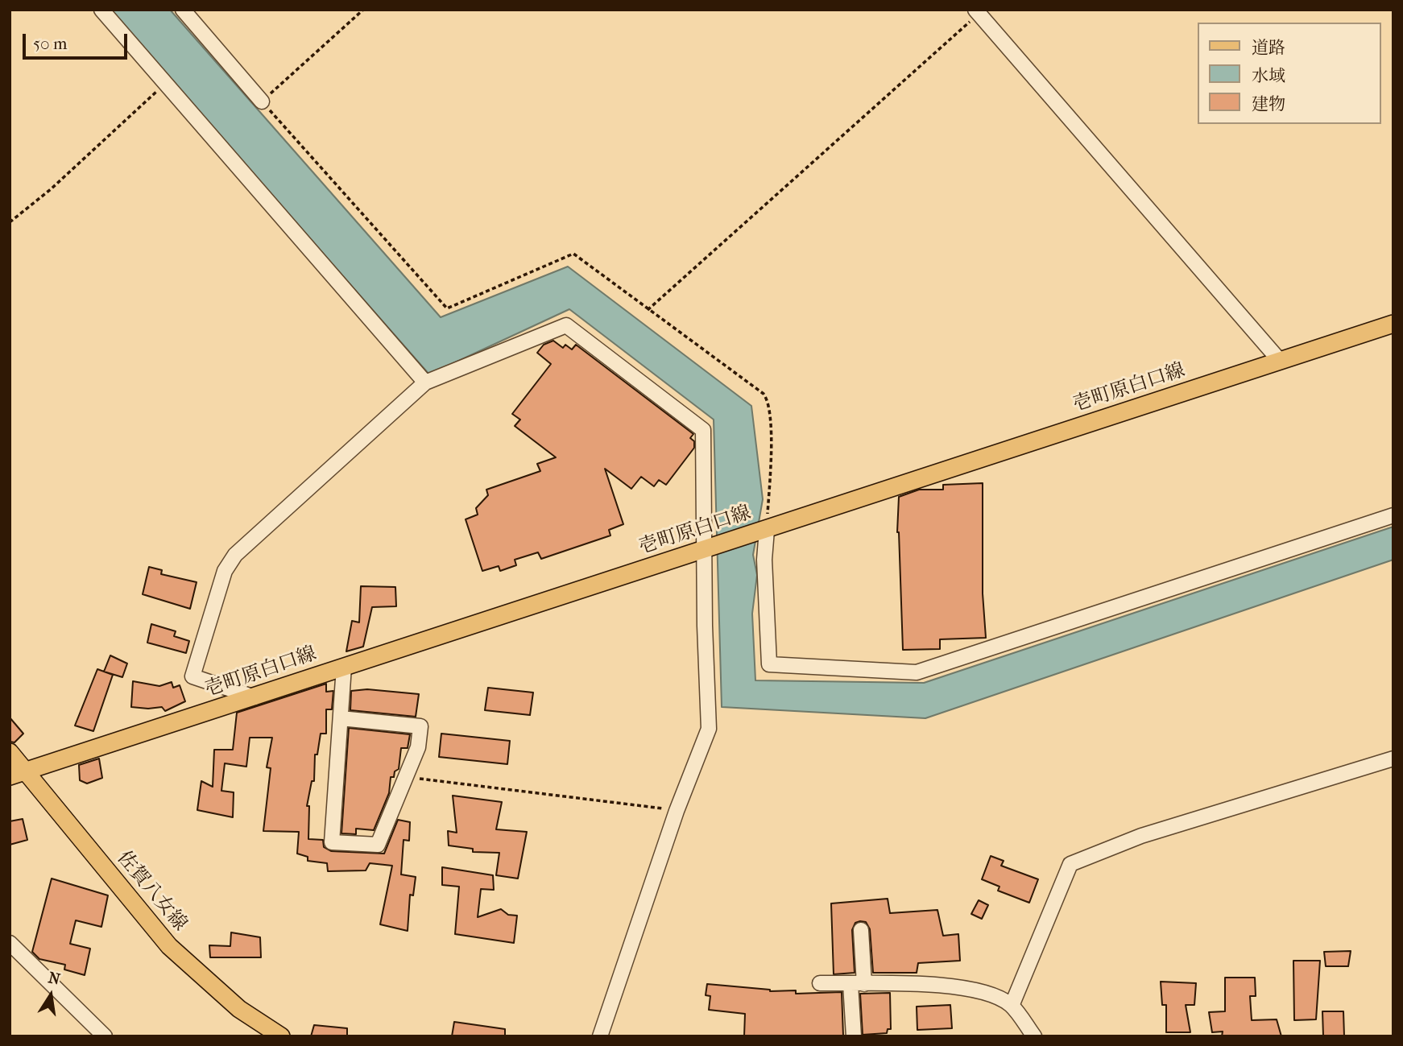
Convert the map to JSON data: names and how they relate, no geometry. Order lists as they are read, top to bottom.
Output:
{
  "streets": {
    "main road": ["壱町原白口線", "佐賀八女線"]
  },
  "crossings": [
    ["壱町原白口線", "佐賀八女線"]
  ],
  "legend": ["道路", "水域", "建物"],
  "scale_bar": "50 m",
  "north": "top"
}
